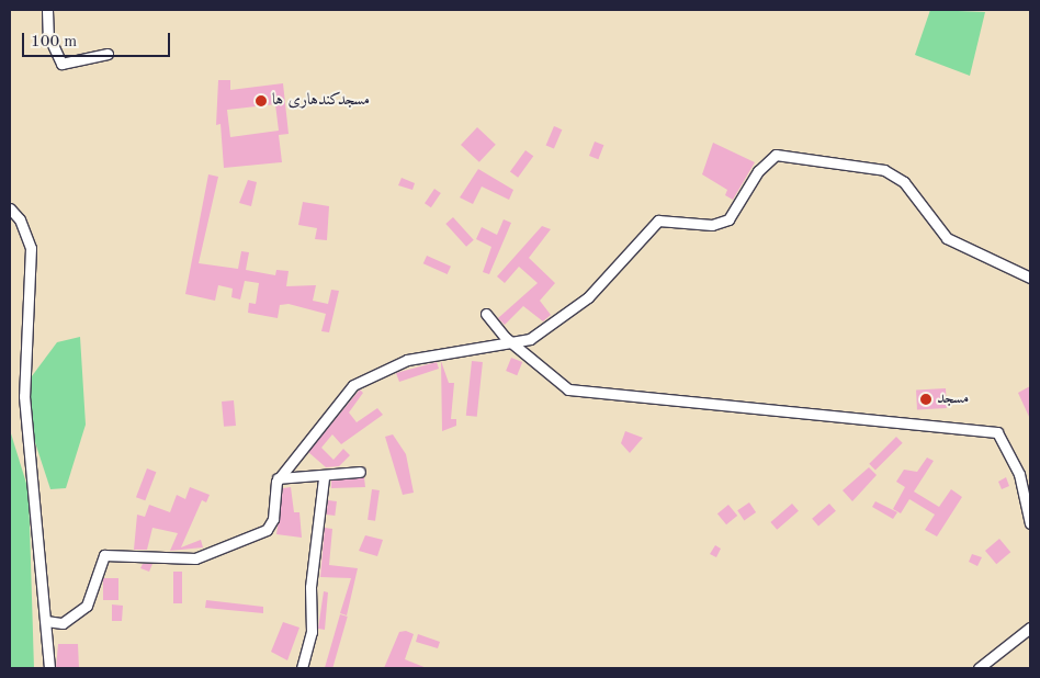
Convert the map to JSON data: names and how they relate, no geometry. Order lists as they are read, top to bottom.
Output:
{
  "places": ["مسجدکندهاری ها", "مسجد"],
  "scale_bar": "100 m"
}
